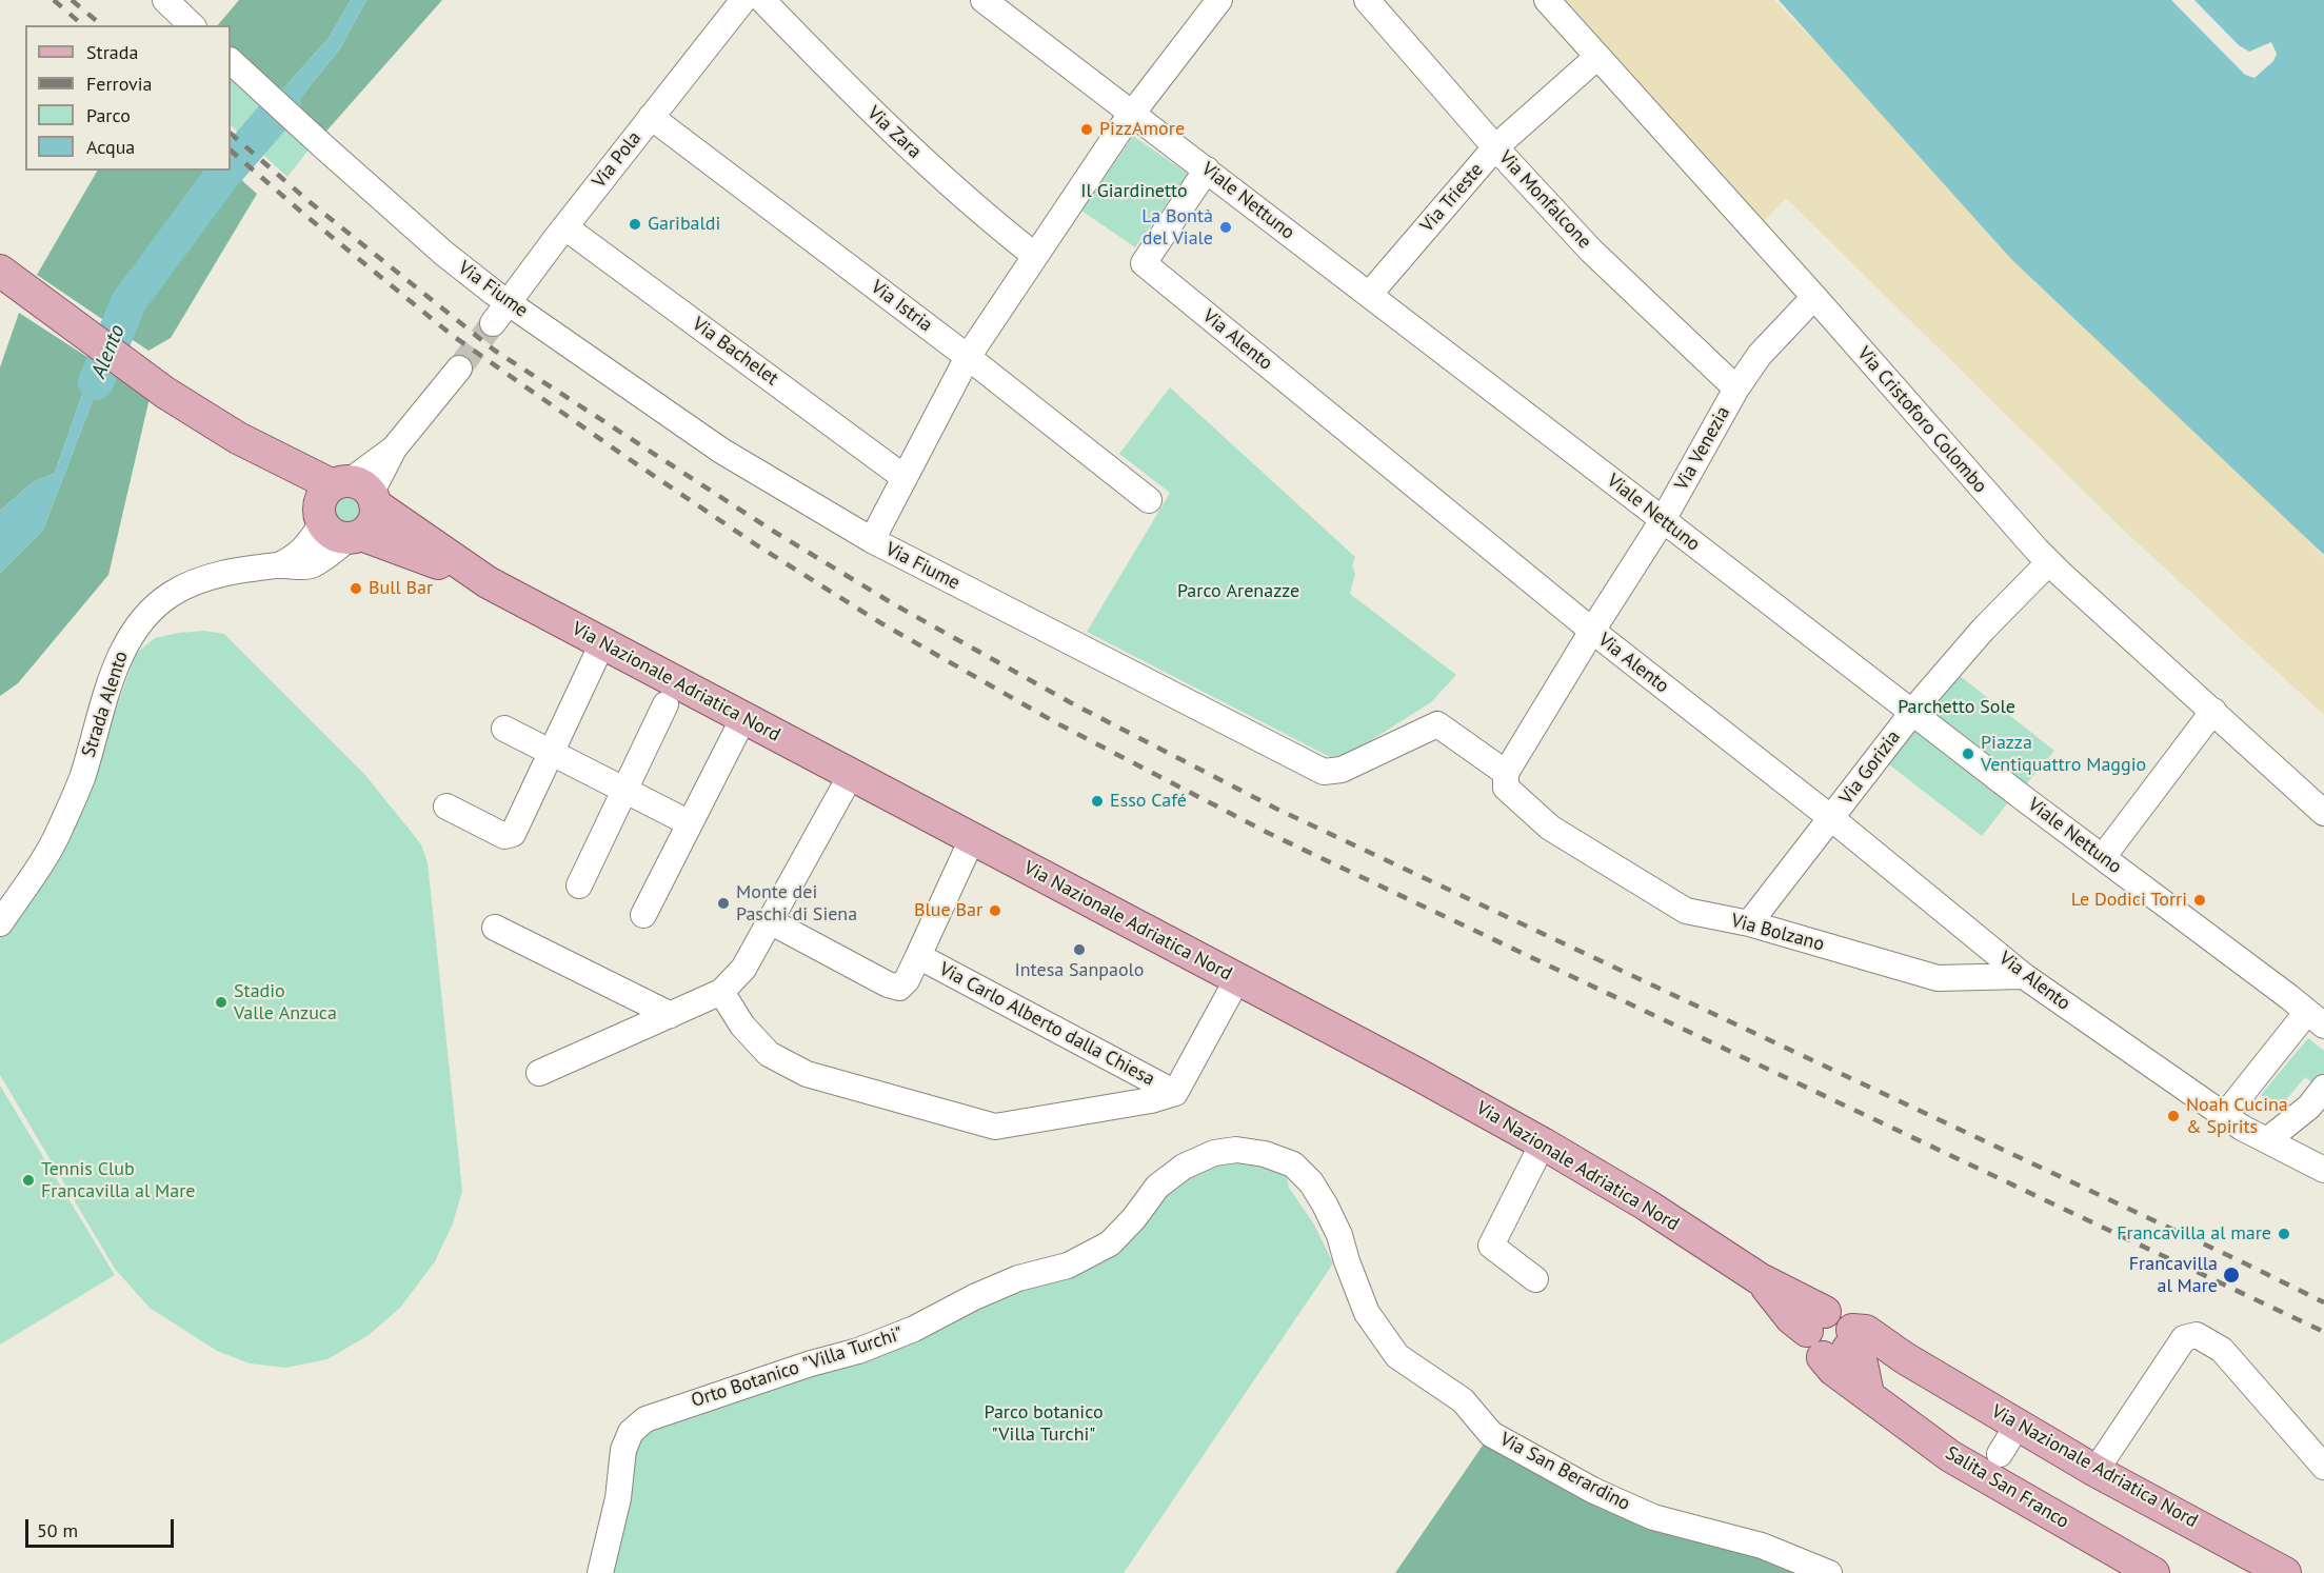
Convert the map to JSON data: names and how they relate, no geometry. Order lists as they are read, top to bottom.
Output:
{
  "streets": {
    "main road": ["Via Nazionale Adriatica Nord", "Salita San Franco"],
    "street": [
      "Via Zara",
      "Via Pola",
      "Via Trieste",
      "Via Monfalcone",
      "Viale Nettuno",
      "Via Fiume",
      "Via Istria",
      "Via Alento",
      "Via Bachelet",
      "Via Cristoforo Colombo",
      "Via Venezia",
      "Strada Alento",
      "Via Gorizia",
      "Via Bolzano",
      "Via Carlo Alberto dalla Chiesa",
      "Orto Botanico \"Villa Turchi\"",
      "Via San Berardino"
    ]
  },
  "crossings": [
    ["Via Pola", "Via Fiume"],
    ["Via Pola", "Via Istria"],
    ["Via Pola", "Via Bachelet"],
    ["Via Trieste", "Via Monfalcone"],
    ["Via Trieste", "Viale Nettuno"],
    ["Via Trieste", "Via Cristoforo Colombo"],
    ["Via Monfalcone", "Via Venezia"],
    ["Viale Nettuno", "Via Alento"],
    ["Viale Nettuno", "Via Venezia"],
    ["Viale Nettuno", "Via Gorizia"],
    ["Via Fiume", "Via Venezia"],
    ["Via Fiume", "Via Bolzano"],
    ["Via Alento", "Via Venezia"],
    ["Via Alento", "Via Gorizia"],
    ["Via Alento", "Via Bolzano"],
    ["Via Cristoforo Colombo", "Via Venezia"],
    ["Via Cristoforo Colombo", "Via Gorizia"],
    ["Via Nazionale Adriatica Nord", "Strada Alento"],
    ["Via Nazionale Adriatica Nord", "Via Carlo Alberto dalla Chiesa"],
    ["Via Nazionale Adriatica Nord", "Salita San Franco"],
    ["Via Gorizia", "Via Bolzano"],
    ["Orto Botanico \"Villa Turchi\"", "Via San Berardino"]
  ],
  "water": ["Alento"],
  "parks": [
    "Il Giardinetto",
    "Parco Arenazze",
    "Parchetto Sole",
    "Parco botanico \"Villa Turchi\""
  ],
  "places": [
    "PizzAmore",
    "Garibaldi",
    "La Bontà del Viale",
    "Bull Bar",
    "Piazza Ventiquattro Maggio",
    "Esso Café",
    "Le Dodici Torri",
    "Monte dei Paschi di Siena",
    "Blue Bar",
    "Intesa Sanpaolo",
    "Stadio Valle Anzuca",
    "Noah Cucina & Spirits",
    "Tennis Club Francavilla al Mare",
    "Francavilla al mare",
    "Francavilla al Mare"
  ],
  "legend": [
    "Strada",
    "Ferrovia",
    "Parco",
    "Acqua"
  ],
  "scale_bar": "50 m"
}
